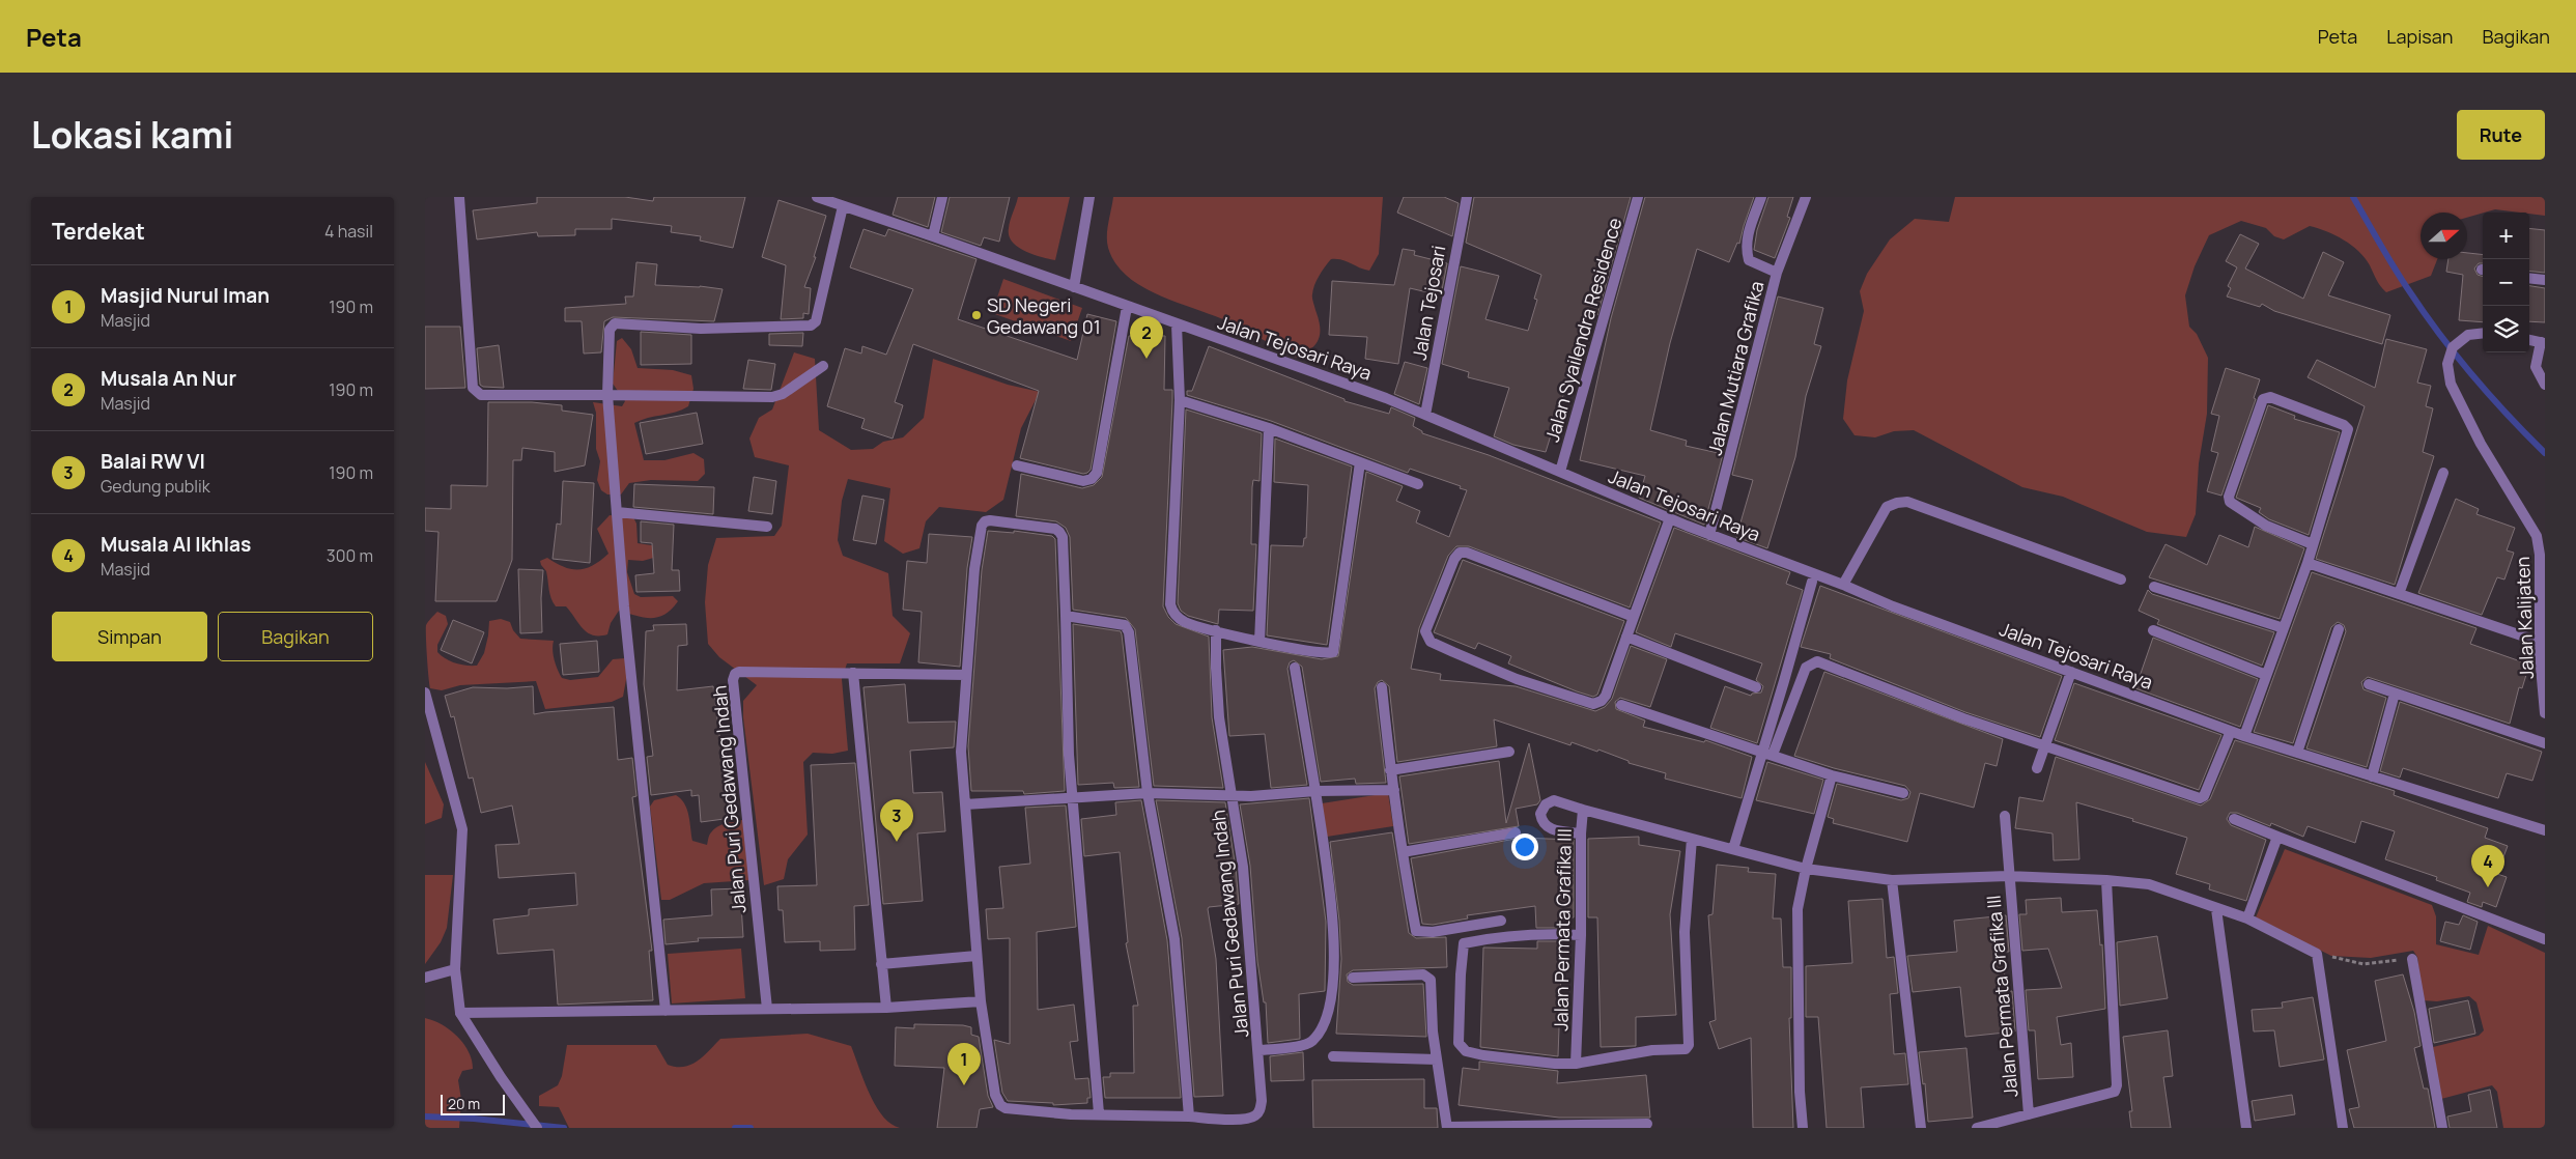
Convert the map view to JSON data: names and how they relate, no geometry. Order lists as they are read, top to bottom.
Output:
{
  "streets": {
    "street": [
      "Jalan Tejosari",
      "Jalan Syailendra Residence",
      "Jalan Tejosari Raya",
      "Jalan Mutiara Grafika",
      "Jalan Kalijaten",
      "Jalan Puri Gedawang Indah",
      "Jalan Permata Grafika III"
    ]
  },
  "crossings": [
    ["Jalan Tejosari", "Jalan Tejosari Raya"],
    ["Jalan Syailendra Residence", "Jalan Tejosari Raya"],
    ["Jalan Tejosari Raya", "Jalan Mutiara Grafika"]
  ],
  "places": ["SD Negeri Gedawang 01"],
  "scale_bar": "20 m",
  "north": "right",
  "page": {
    "header": "Peta",
    "nav": ["Peta", "Lapisan", "Bagikan"],
    "title": "Lokasi kami",
    "buttons": [
      "Rute",
      ["Simpan", "Bagikan"]
    ],
    "heading": ["Terdekat", "4 hasil"],
    "map_buttons": ["+", "−"],
    "list": [
      {
        "mark": "1",
        "name": "Masjid Nurul Iman",
        "note": "Masjid",
        "value": "190 m"
      },
      {
        "mark": "2",
        "name": "Musala An Nur",
        "note": "Masjid",
        "value": "190 m"
      },
      {
        "mark": "3",
        "name": "Balai RW VI",
        "note": "Gedung publik",
        "value": "190 m"
      },
      {
        "mark": "4",
        "name": "Musala Al Ikhlas",
        "note": "Masjid",
        "value": "300 m"
      }
    ],
    "pins": [
      "2",
      "3",
      "4",
      "1"
    ],
    "scale": "20 m"
  }
}
